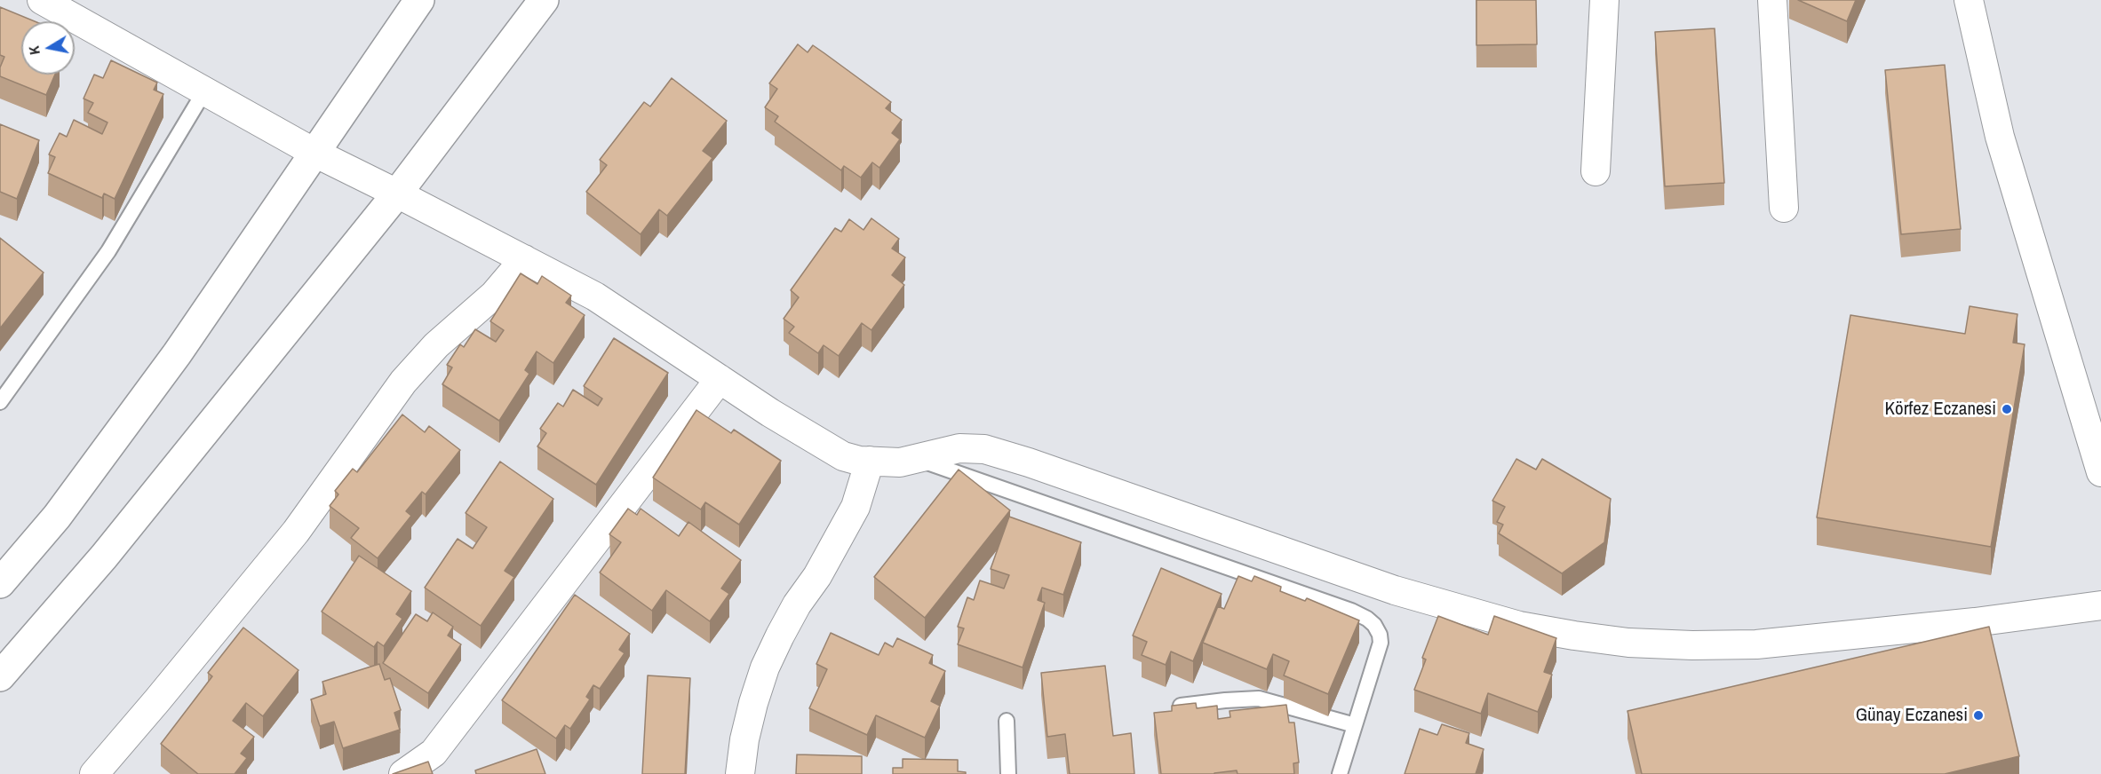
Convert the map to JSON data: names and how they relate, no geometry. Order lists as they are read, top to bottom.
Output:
{
  "places": ["Körfez Eczanesi", "Günay Eczanesi"],
  "north": "left"
}
